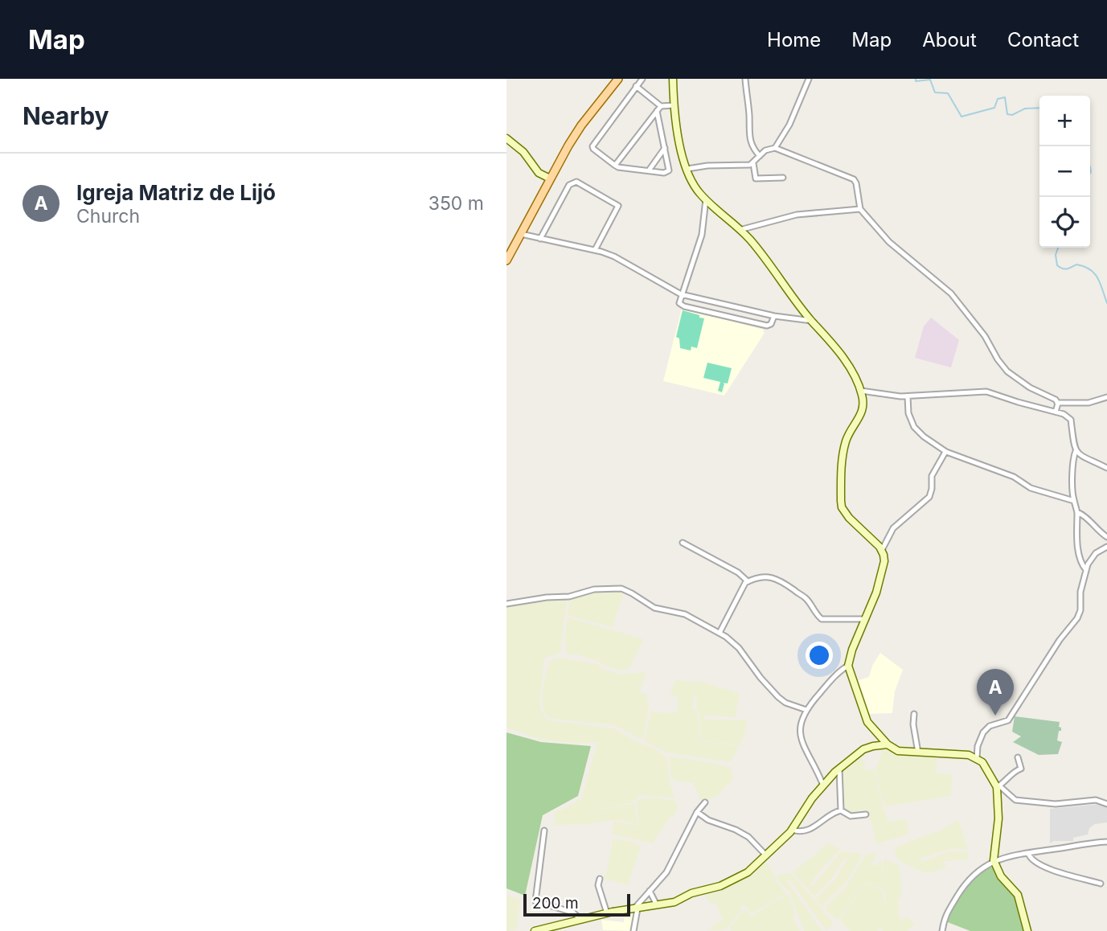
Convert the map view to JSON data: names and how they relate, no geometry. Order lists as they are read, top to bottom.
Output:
{
  "scale_bar": "200 m",
  "page": {
    "header": "Map",
    "nav": [
      "Home",
      "Map",
      "About",
      "Contact"
    ],
    "heading": "Nearby",
    "map_buttons": ["+", "−"],
    "list": [
      {
        "mark": "A",
        "name": "Igreja Matriz de Lijó",
        "note": "Church",
        "value": "350 m"
      }
    ],
    "pins": "A",
    "scale": "200 m"
  }
}
